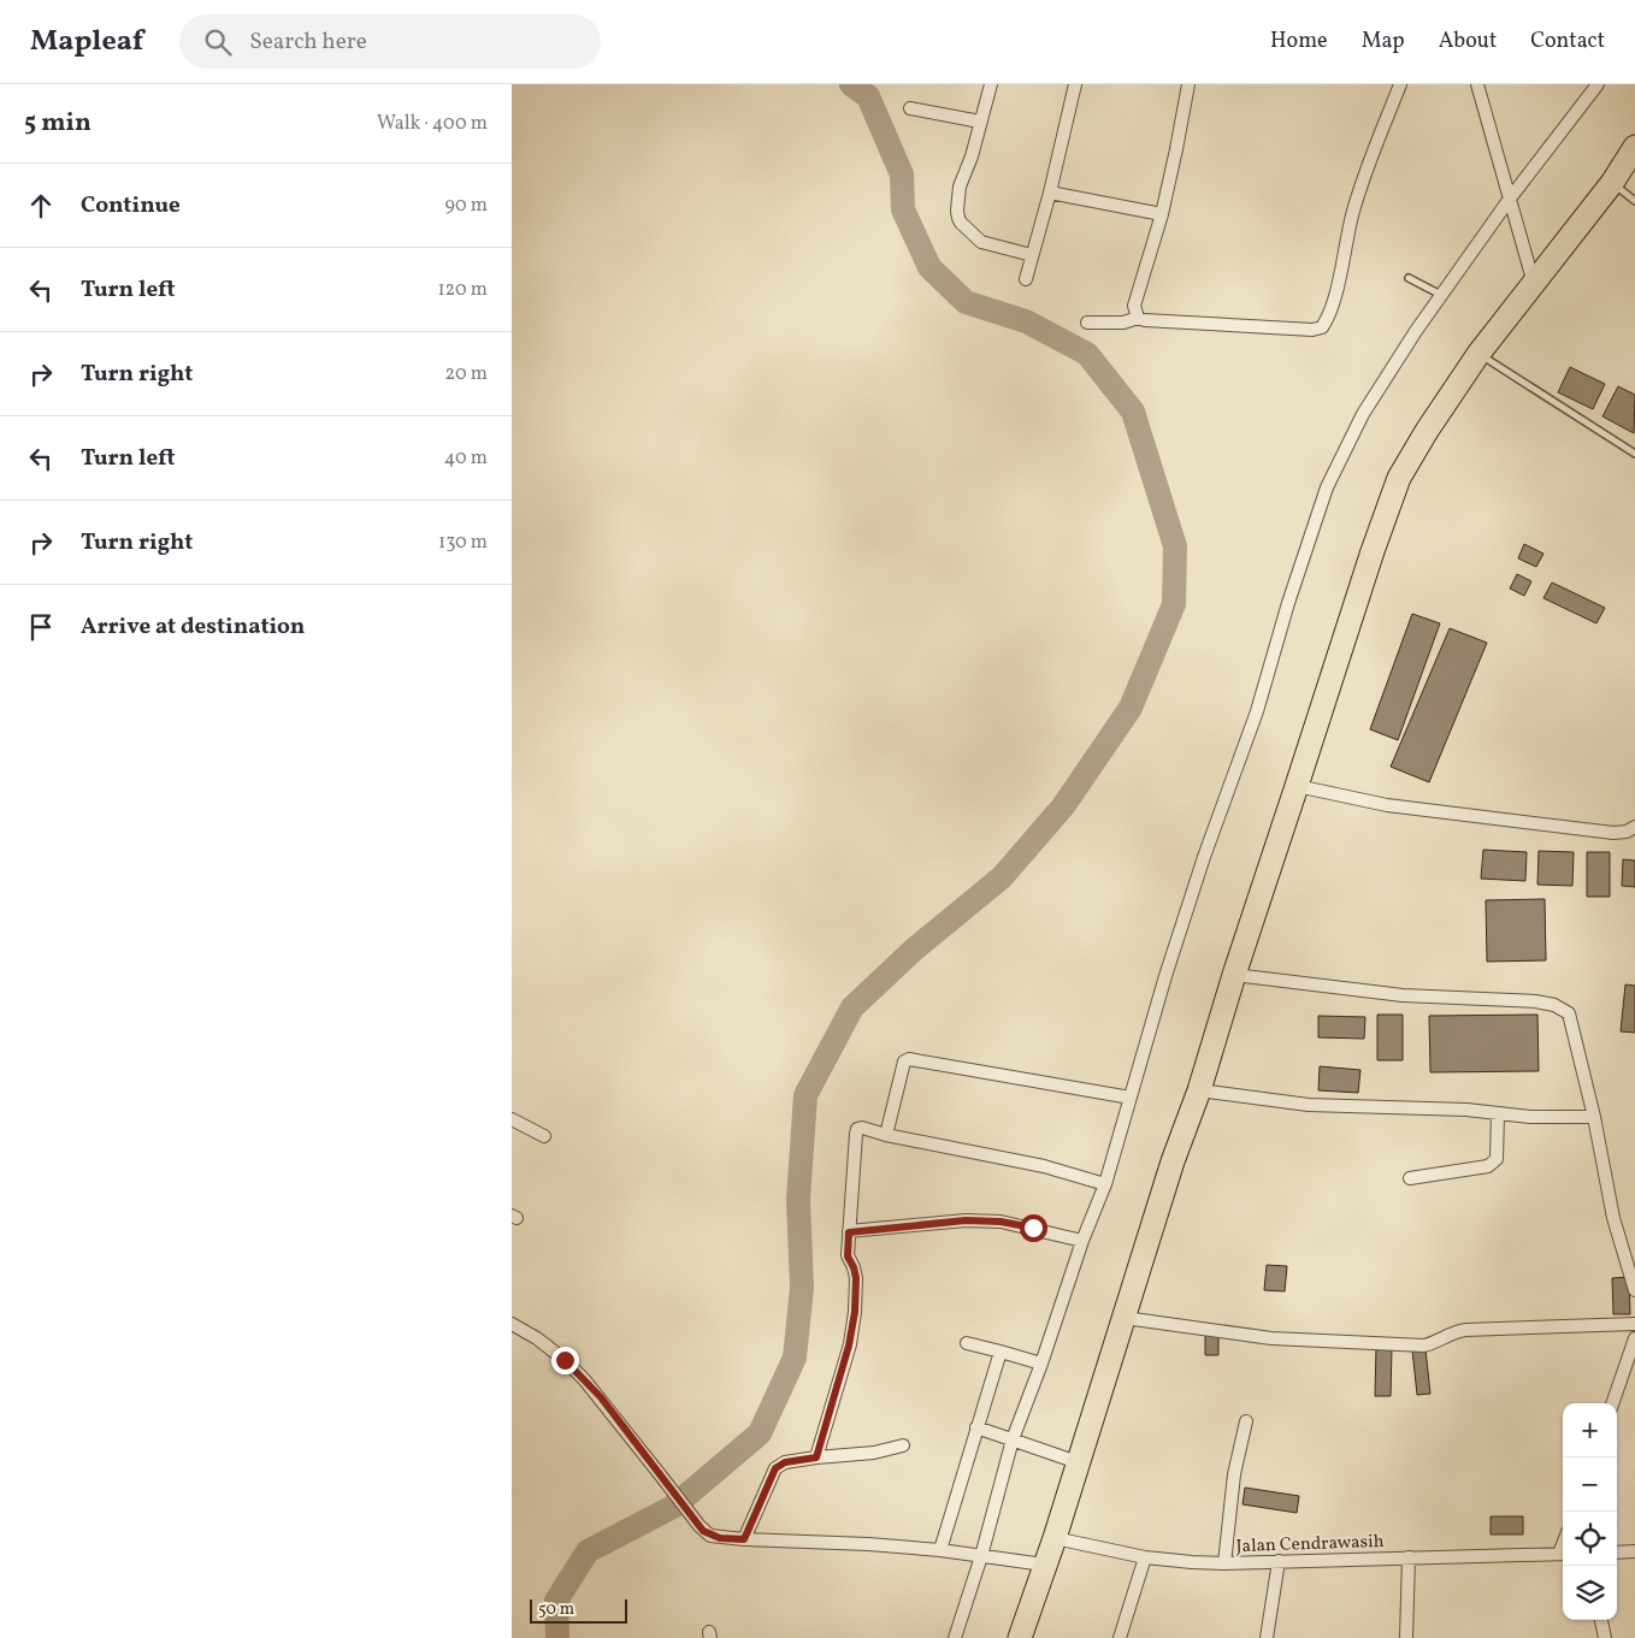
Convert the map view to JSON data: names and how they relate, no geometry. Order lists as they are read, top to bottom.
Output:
{
  "streets": {
    "street": ["Jalan Cendrawasih"]
  },
  "scale_bar": "50 m",
  "page": {
    "header": "Mapleaf",
    "search": "Search here",
    "nav": [
      "Home",
      "Map",
      "About",
      "Contact"
    ],
    "heading": ["5 min", "Walk · 400 m"],
    "list": [
      ["Continue", "90 m"],
      ["Turn left", "120 m"],
      ["Turn right", "20 m"],
      ["Turn left", "40 m"],
      ["Turn right", "130 m"],
      "Arrive at destination"
    ],
    "map_buttons": ["+", "−"],
    "scale": "50 m"
  }
}
